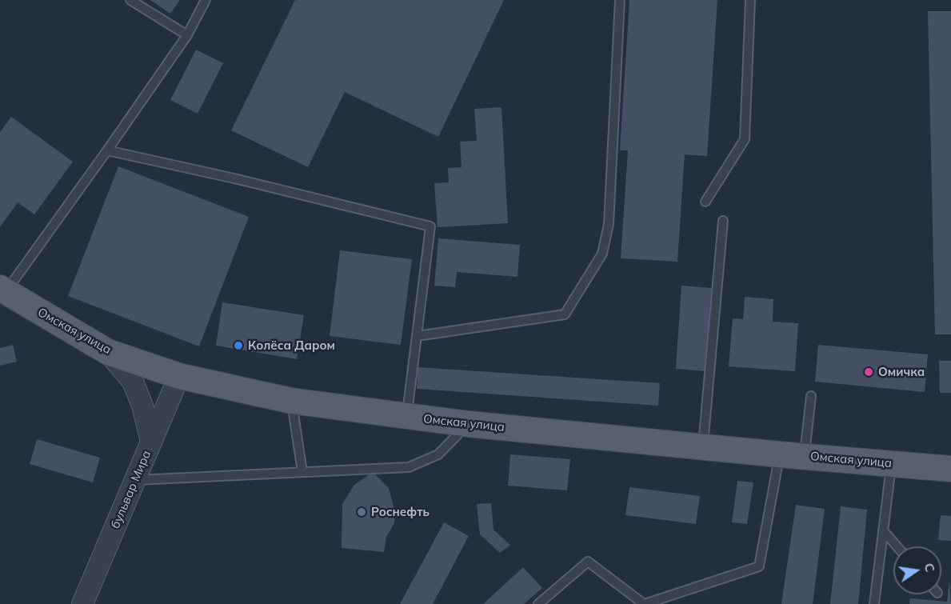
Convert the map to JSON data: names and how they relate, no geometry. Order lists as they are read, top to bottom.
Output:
{
  "streets": {
    "main road": ["Омская улица"],
    "street": ["бульвар Мира"]
  },
  "crossings": [
    ["Омская улица", "бульвар Мира"]
  ],
  "places": ["Колёса Даром", "Омичка", "Роснефть"],
  "north": "right"
}
